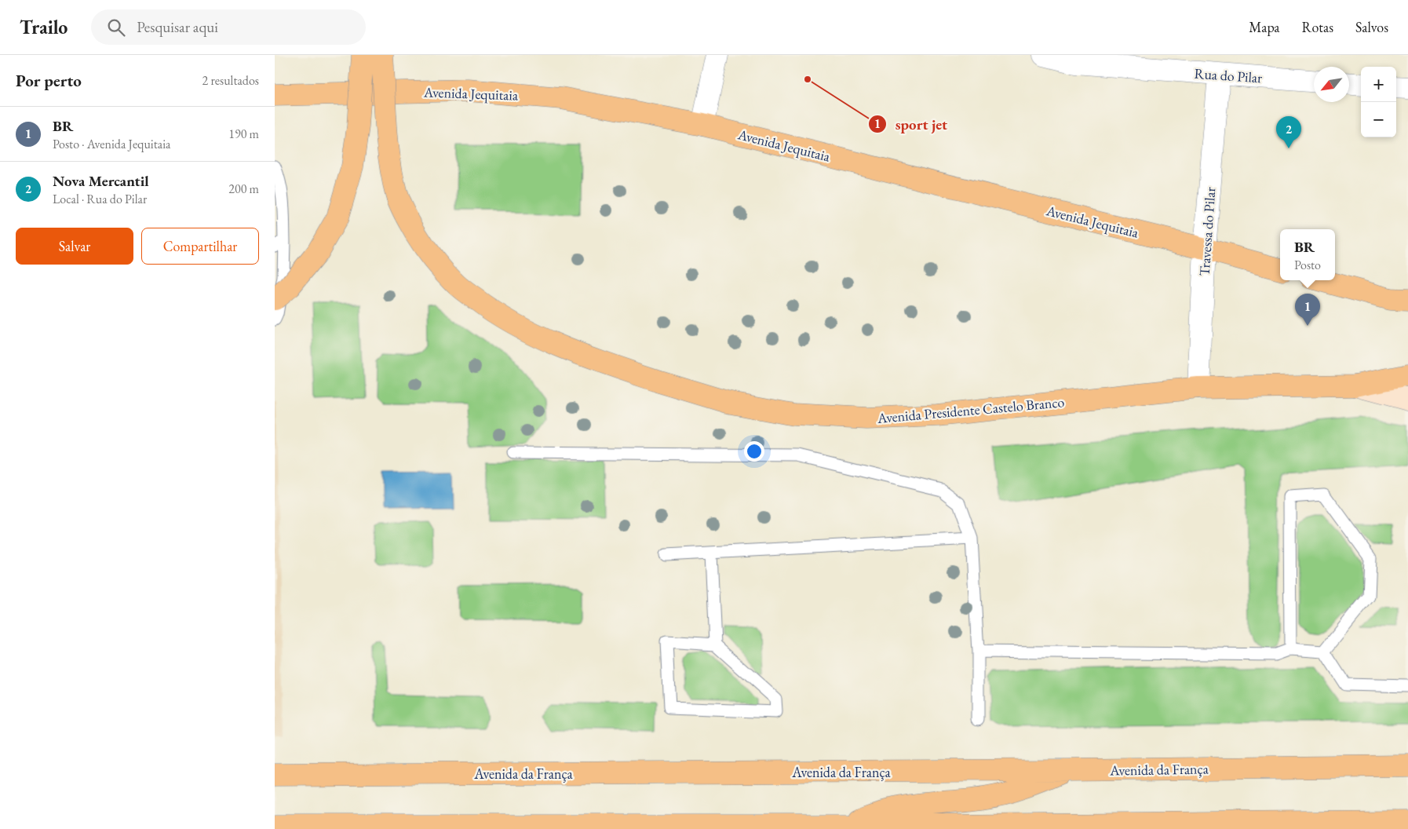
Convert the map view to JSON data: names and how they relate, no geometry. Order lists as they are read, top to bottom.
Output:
{
  "streets": {
    "main road": ["Avenida Jequitaia", "Avenida Presidente Castelo Branco", "Avenida da França"],
    "street": ["Rua do Pilar", "Travessa do Pilar"]
  },
  "crossings": [
    ["Rua do Pilar", "Travessa do Pilar"],
    ["Avenida Jequitaia", "Travessa do Pilar"],
    ["Travessa do Pilar", "Avenida Presidente Castelo Branco"]
  ],
  "places": ["sport jet"],
  "north": "bottom left",
  "page": {
    "header": "Trailo",
    "search": "Pesquisar aqui",
    "nav": ["Mapa", "Rotas", "Salvos"],
    "heading": ["Por perto", "2 resultados"],
    "map_buttons": ["+", "−"],
    "list": [
      {
        "mark": "1",
        "name": "BR",
        "note": "Posto · Avenida Jequitaia",
        "value": "190 m"
      },
      {
        "mark": "2",
        "name": "Nova Mercantil",
        "note": "Local · Rua do Pilar",
        "value": "200 m"
      }
    ],
    "pins": ["2", "1"],
    "buttons": ["Salvar", "Compartilhar"],
    "popup": ["BR", "Posto"]
  }
}
